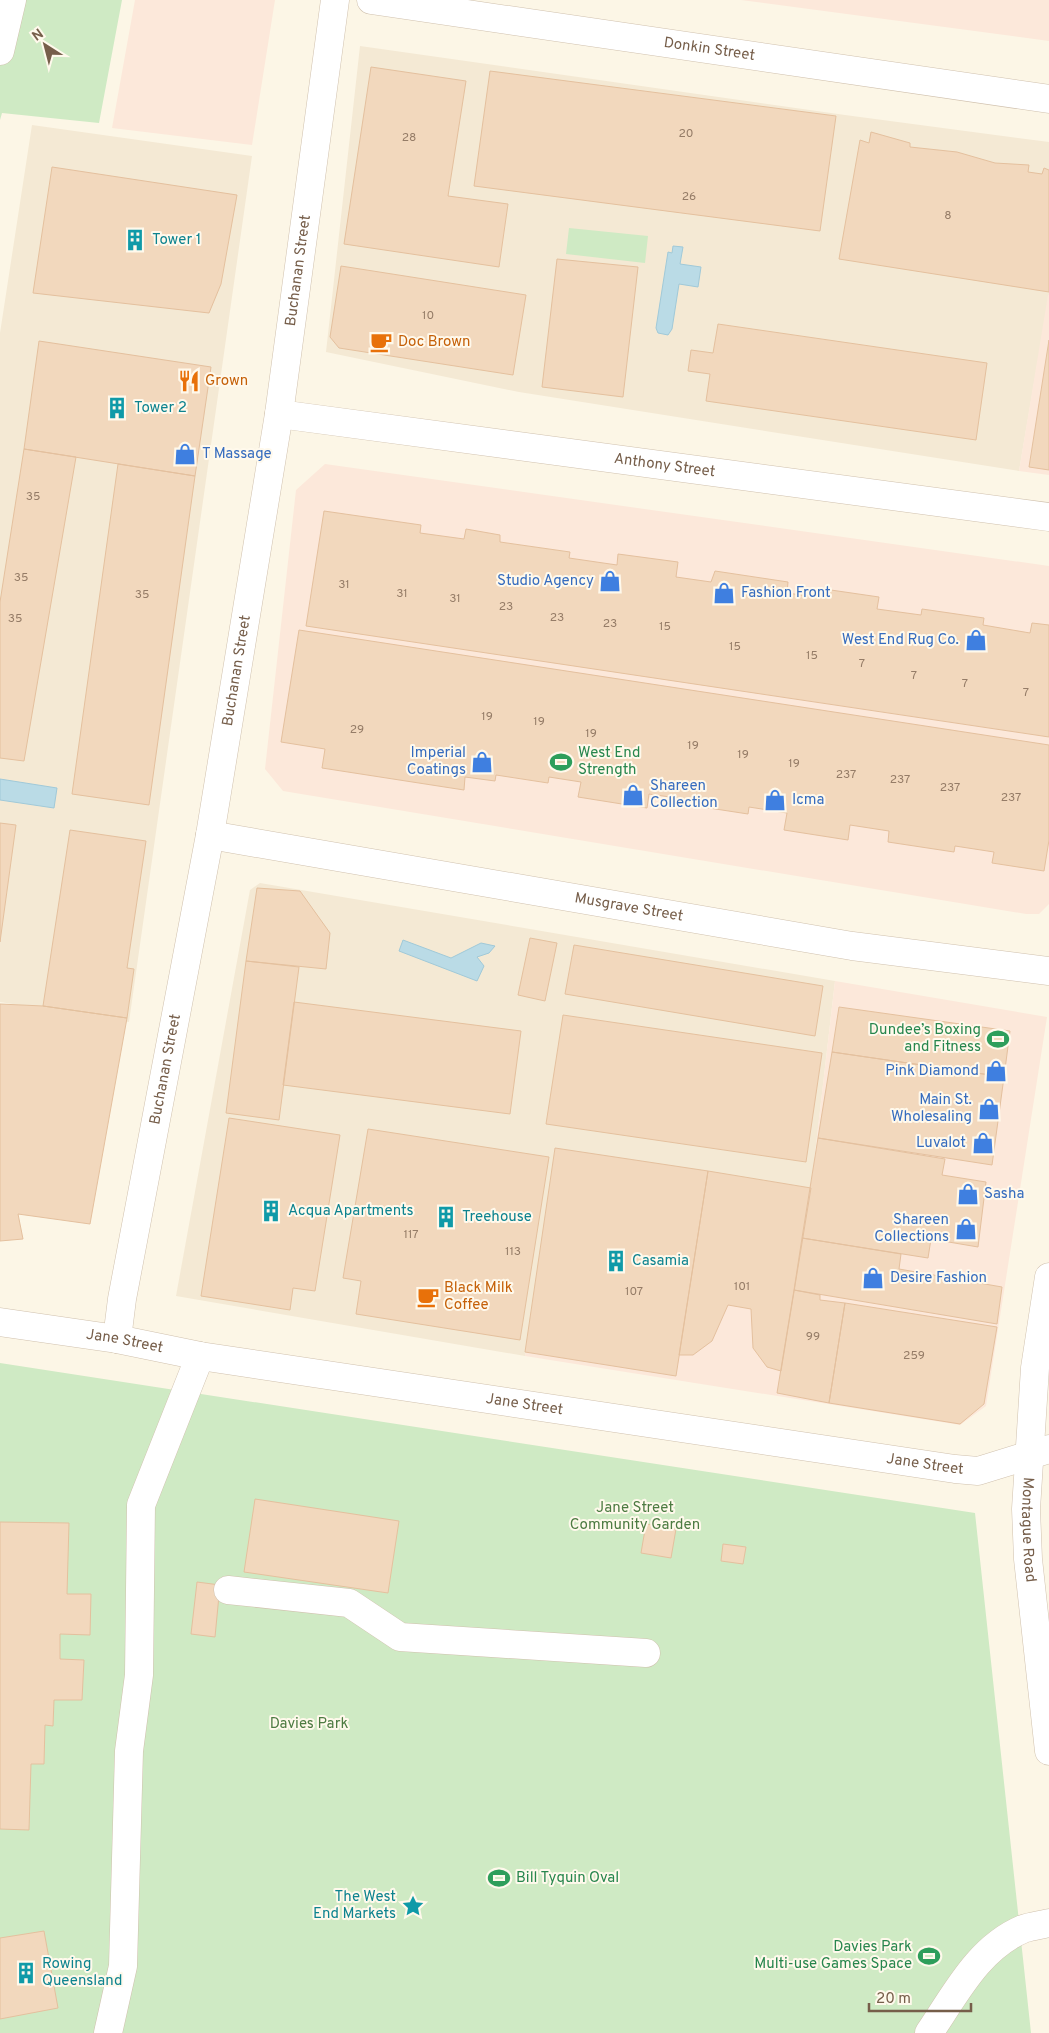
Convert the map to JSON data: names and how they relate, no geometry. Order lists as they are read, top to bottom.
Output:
{
  "streets": {
    "street": [
      "Donkin Street",
      "Buchanan Street",
      "Anthony Street",
      "Musgrave Street",
      "Jane Street",
      "Montague Road"
    ]
  },
  "crossings": [
    ["Buchanan Street", "Anthony Street"],
    ["Buchanan Street", "Musgrave Street"],
    ["Buchanan Street", "Jane Street"],
    ["Jane Street", "Montague Road"]
  ],
  "parks": ["Jane Street Community Garden", "Davies Park"],
  "places": {
    "building": [
      "Tower 1",
      "Tower 2",
      "Acqua Apartments",
      "Treehouse",
      "Casamia",
      "Rowing Queensland"
    ],
    "cafe": ["Doc Brown", "Black Milk Coffee"],
    "restaurant": ["Grown"],
    "shop": [
      "T Massage",
      "Studio Agency",
      "Fashion Front",
      "West End Rug Co.",
      "Imperial Coatings",
      "Shareen Collection",
      "Icma",
      "Pink Diamond",
      "Main St. Wholesaling",
      "Luvalot",
      "Sasha",
      "Shareen Collections",
      "Desire Fashion"
    ],
    "sports": [
      "West End Strength",
      "Dundee’s Boxing and Fitness",
      "Bill Tyquin Oval",
      "Davies Park Multi-use Games Space"
    ],
    "place": ["The West End Markets"]
  },
  "house_numbers": [
    "20",
    "28",
    "26",
    "8",
    "10",
    "35",
    "35",
    "31",
    "31",
    "35",
    "31",
    "23",
    "23",
    "35",
    "23",
    "15",
    "15",
    "15",
    "7",
    "7",
    "7",
    "7",
    "19",
    "19",
    "29",
    "19",
    "19",
    "19",
    "19",
    "237",
    "237",
    "237",
    "237",
    "117",
    "113",
    "101",
    "107",
    "99",
    "259"
  ],
  "scale_bar": "20 m",
  "north": "top left"
}
